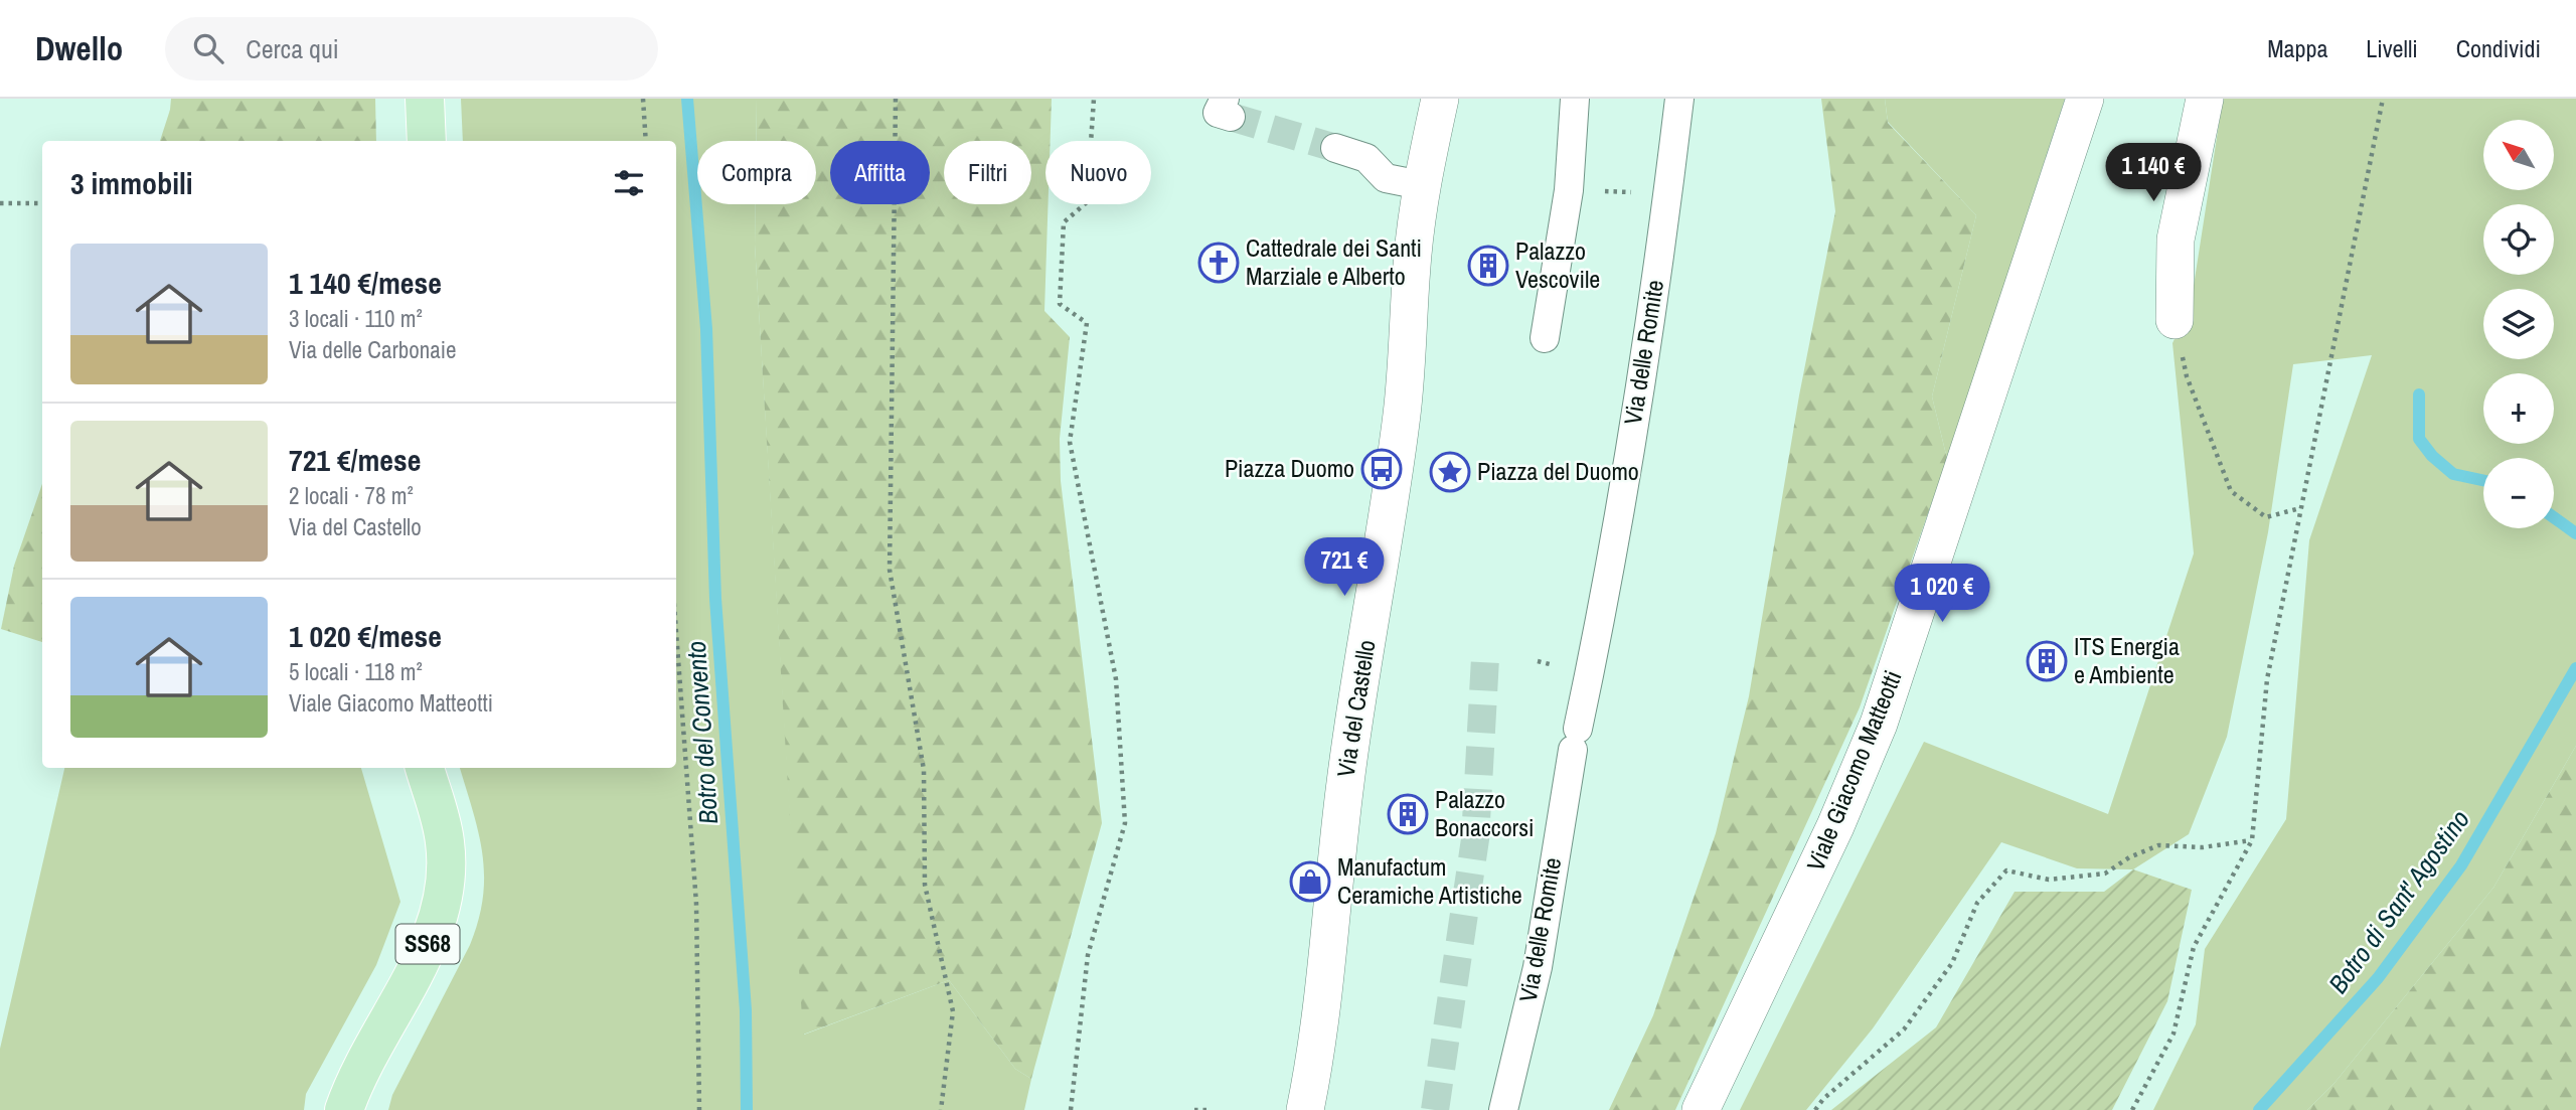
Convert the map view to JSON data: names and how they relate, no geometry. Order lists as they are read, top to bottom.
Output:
{
  "streets": {
    "main road": ["SS68"],
    "street": ["Via delle Romite", "Via del Castello", "Viale Giacomo Matteotti"]
  },
  "water": ["Botro del Convento", "Botro di Sant' Agostino"],
  "places": {
    "church": ["Cattedrale dei Santi Marziale e Alberto"],
    "building": ["Palazzo Vescovile", "ITS Energia e Ambiente", "Palazzo Bonaccorsi"],
    "bus stop": ["Piazza Duomo"],
    "place": ["Piazza del Duomo"],
    "shop": ["Manufactum Ceramiche Artistiche"]
  },
  "north": "top left",
  "page": {
    "header": "Dwello",
    "search": "Cerca qui",
    "nav": ["Mappa", "Livelli", "Condividi"],
    "map_buttons": ["+", "−"],
    "chip": [
      "Compra",
      "Affitta",
      "Filtri",
      "Nuovo"
    ],
    "heading": "3 immobili",
    "price": ["1 140 €", "721 €", "1 020 €"],
    "list": [
      {
        "name": "1 140 €/mese",
        "note": "3 locali · 110 m² · Via delle Carbonaie"
      },
      {
        "name": "721 €/mese",
        "note": "2 locali · 78 m² · Via del Castello"
      },
      {
        "name": "1 020 €/mese",
        "note": "5 locali · 118 m² · Viale Giacomo Matteotti"
      }
    ]
  }
}
